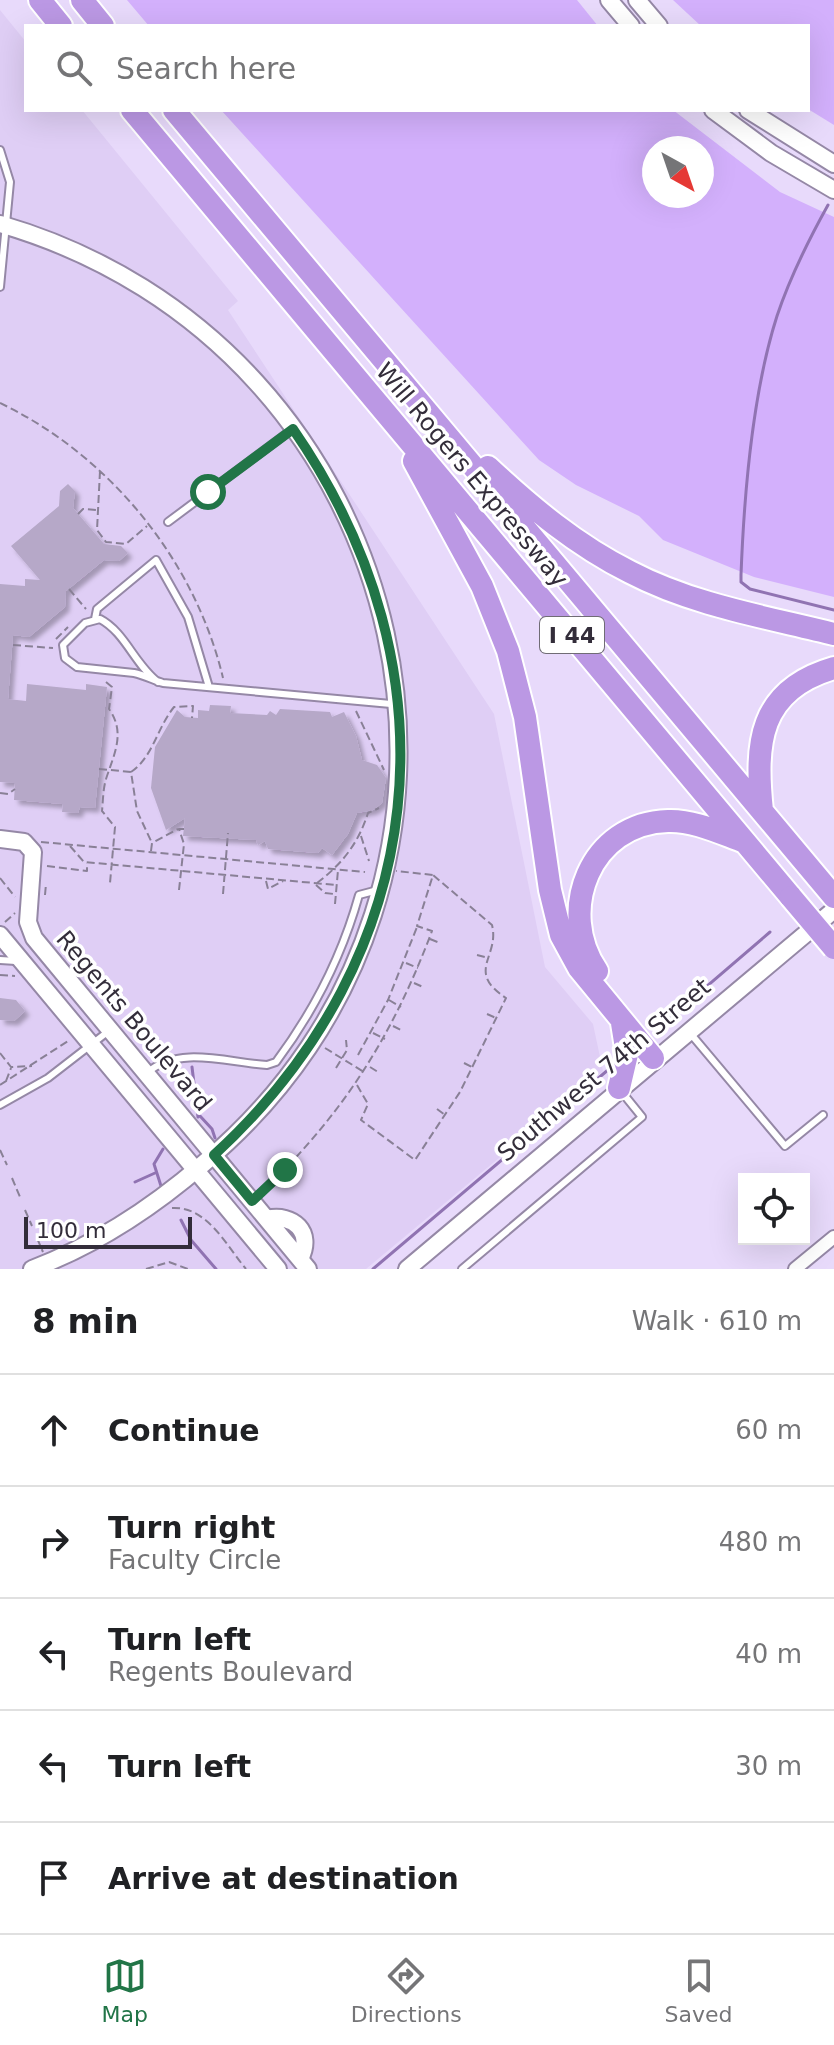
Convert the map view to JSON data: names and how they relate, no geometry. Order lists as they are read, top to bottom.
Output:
{
  "streets": {
    "highway": ["Will Rogers Expressway", "I 44"],
    "street": ["Regents Boulevard", "Southwest 74th Street"]
  },
  "scale_bar": "100 m",
  "north": "bottom right",
  "page": {
    "search": "Search here",
    "scale": "100 m",
    "heading": ["8 min", "Walk · 610 m"],
    "list": [
      ["Continue", "60 m"],
      ["Turn right", "Faculty Circle", "480 m"],
      ["Turn left", "Regents Boulevard", "40 m"],
      ["Turn left", "30 m"],
      "Arrive at destination"
    ],
    "nav": ["Map", "Directions", "Saved"]
  }
}
